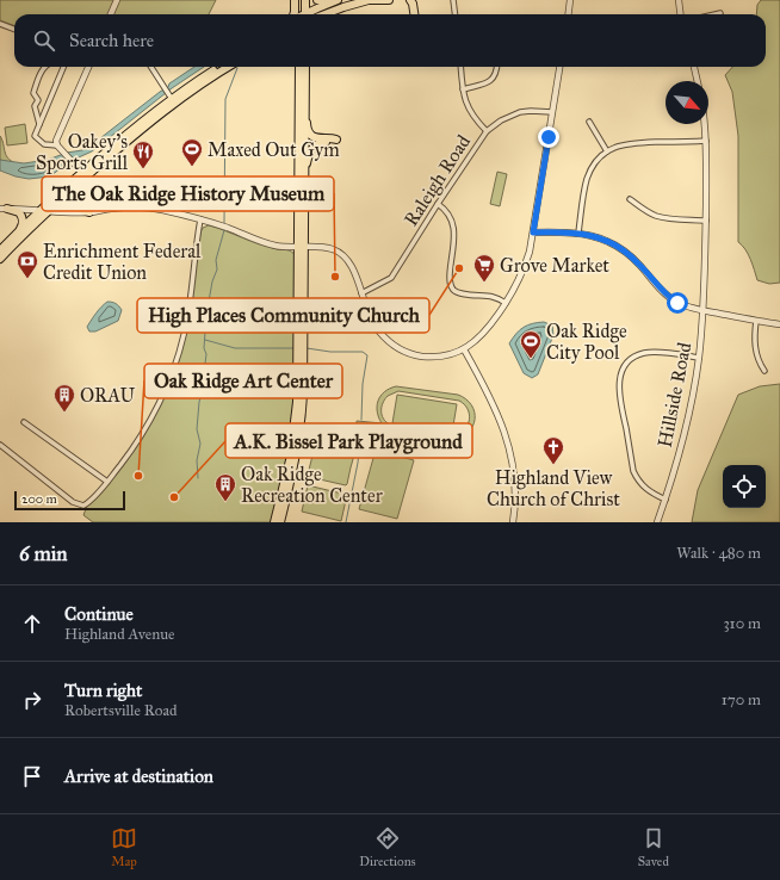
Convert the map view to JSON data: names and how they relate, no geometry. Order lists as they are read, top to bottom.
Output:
{
  "streets": {
    "street": ["Raleigh Road", "Hillside Road"]
  },
  "places": {
    "sports": ["Maxed Out Gym", "Oak Ridge City Pool"],
    "restaurant": ["Oakey's Sports Grill"],
    "other": [
      "High Places Community Church",
      "The Oak Ridge History Museum",
      "Oak Ridge Art Center",
      "A.K. Bissel Park Playground"
    ],
    "bank": ["Enrichment Federal Credit Union"],
    "supermarket": ["Grove Market"],
    "building": ["ORAU", "Oak Ridge Recreation Center"],
    "church": ["Highland View Church of Christ"]
  },
  "scale_bar": "200 m",
  "north": "bottom right",
  "page": {
    "search": "Search here",
    "scale": "200 m",
    "heading": ["6 min", "Walk · 480 m"],
    "list": [
      ["Continue", "Highland Avenue", "310 m"],
      ["Turn right", "Robertsville Road", "170 m"],
      "Arrive at destination"
    ],
    "nav": ["Map", "Directions", "Saved"]
  }
}
